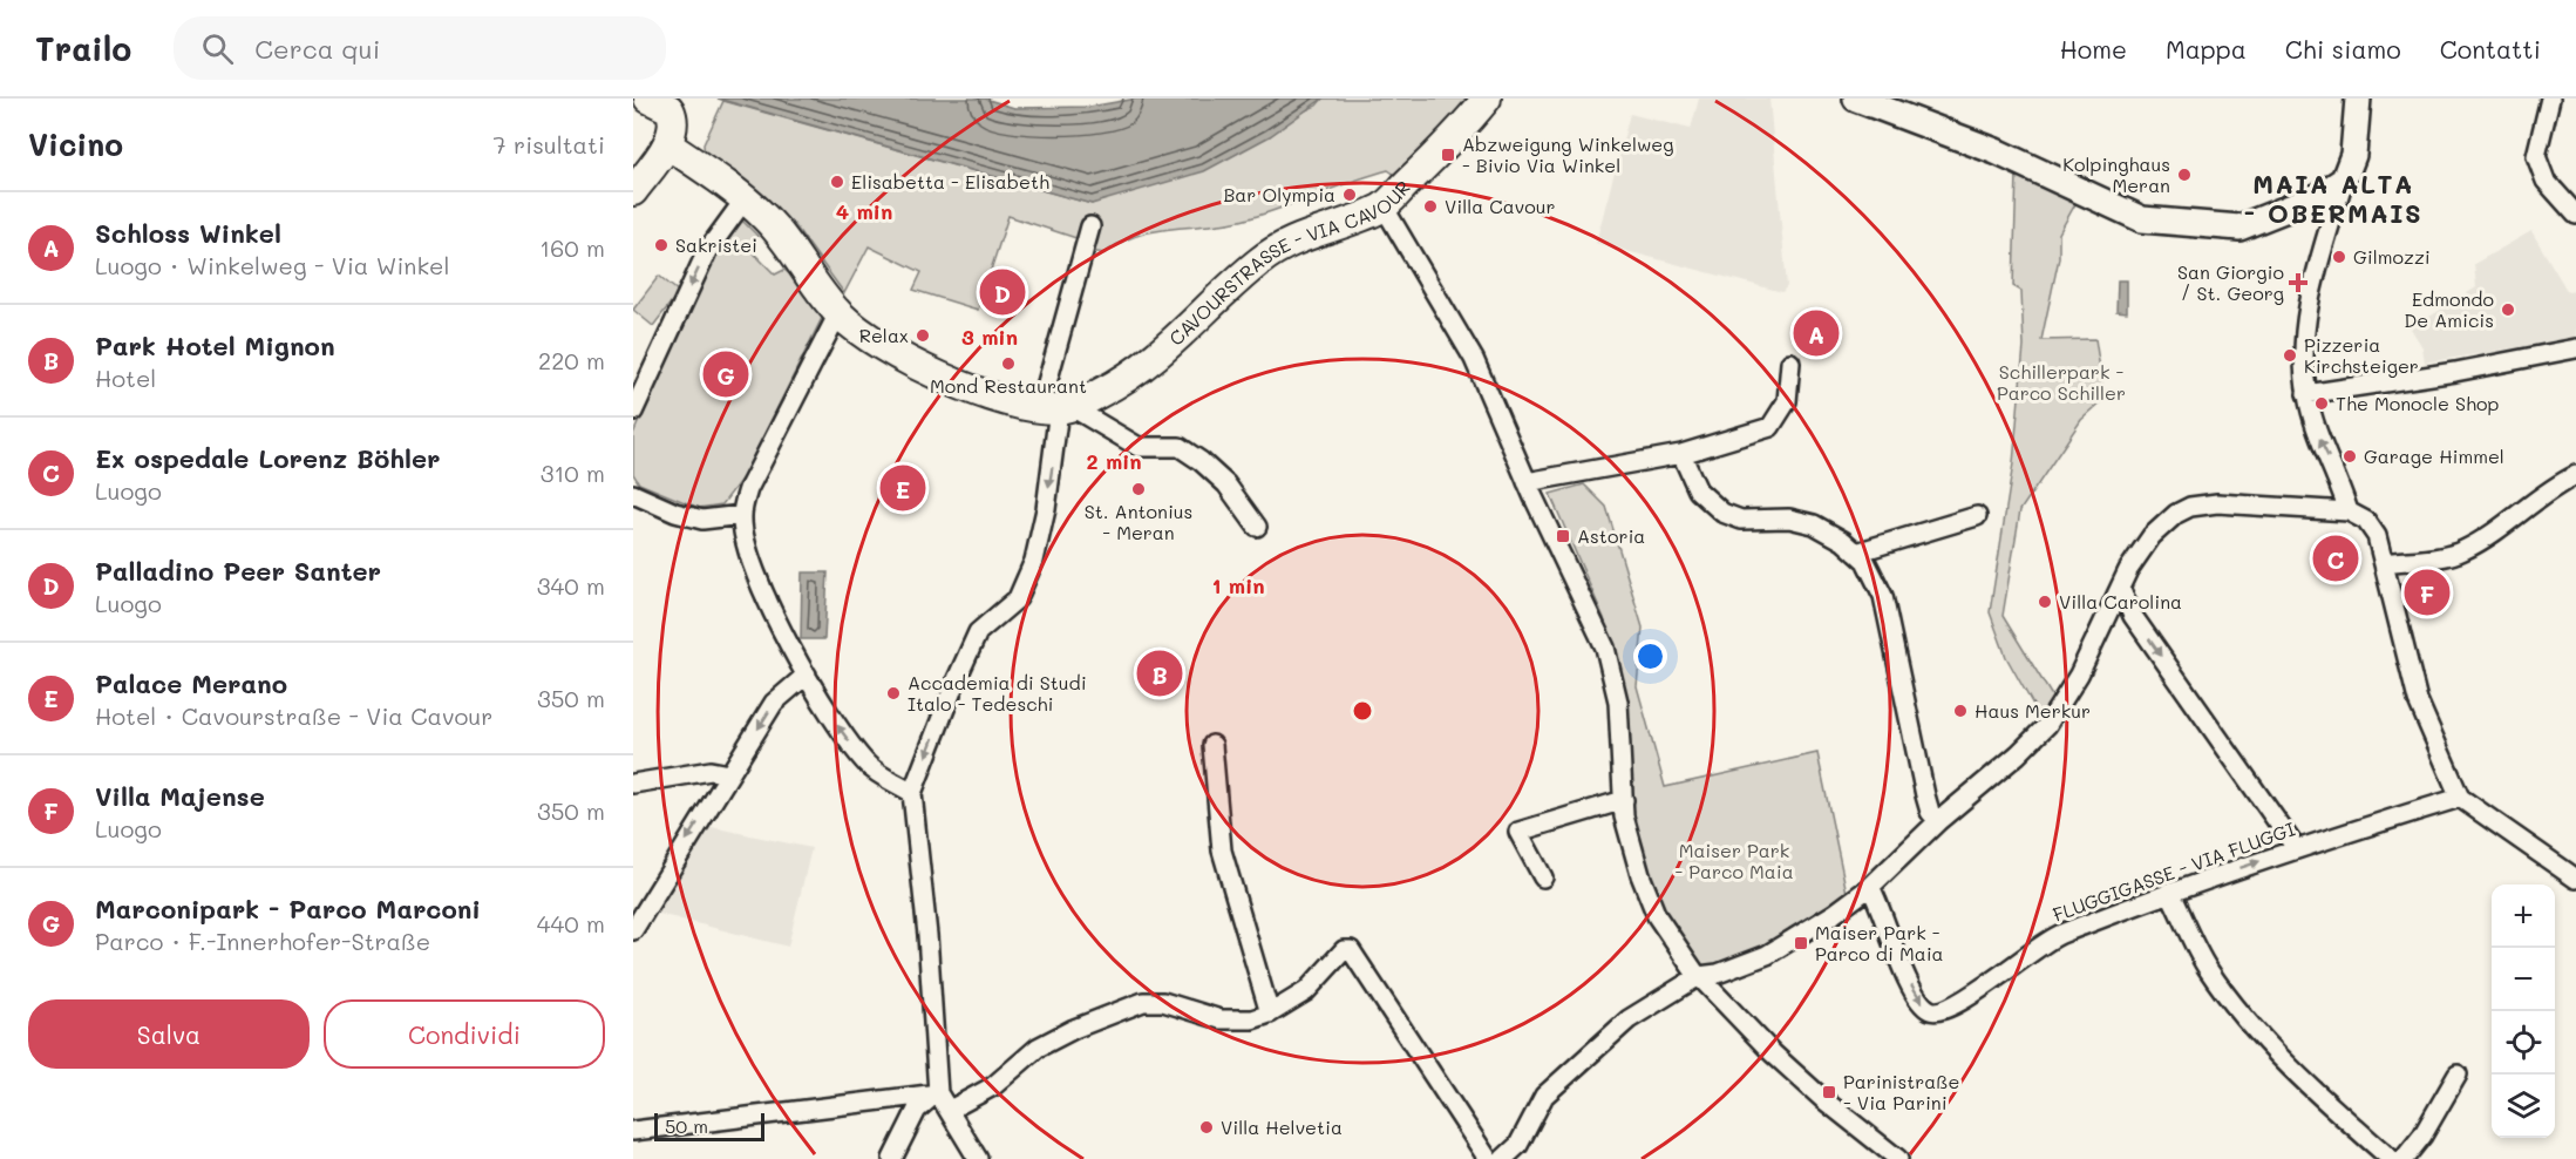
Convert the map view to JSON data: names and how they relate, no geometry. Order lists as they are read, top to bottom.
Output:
{
  "streets": {
    "main road": ["CAVOURSTRASSE - VIA CAVOUR"],
    "street": ["FLUGGIGASSE - VIA FLUGGI"]
  },
  "districts": ["MAIA ALTA - OBERMAIS"],
  "parks": ["Schillerpark - Parco Schiller", "Maiser Park - Parco Maia"],
  "places": {
    "transit": [
      "Abzweigung Winkelweg - Bivio Via Winkel",
      "Astoria",
      "Maiser Park - Parco di Maia",
      "Parinistraße - Via Parini"
    ],
    "other": [
      "Kolpinghaus Meran",
      "Elisabetta - Elisabeth",
      "Bar Olympia",
      "Villa Cavour",
      "Sakristei",
      "Gilmozzi",
      "Edmondo De Amicis",
      "Relax",
      "Pizzeria Kirchsteiger",
      "Mond Restaurant",
      "The Monocle Shop",
      "Garage Himmel",
      "St. Antonius - Meran",
      "Villa Carolina",
      "Accademia di Studi Italo - Tedeschi",
      "Haus Merkur",
      "Villa Helvetia"
    ],
    "health": ["San Giorgio / St. Georg"]
  },
  "scale_bar": "50 m",
  "page": {
    "header": "Trailo",
    "search": "Cerca qui",
    "nav": [
      "Home",
      "Mappa",
      "Chi siamo",
      "Contatti"
    ],
    "heading": ["Vicino", "7 risultati"],
    "list": [
      {
        "mark": "A",
        "name": "Schloss Winkel",
        "note": "Luogo · Winkelweg - Via Winkel",
        "value": "160 m"
      },
      {
        "mark": "B",
        "name": "Park Hotel Mignon",
        "note": "Hotel",
        "value": "220 m"
      },
      {
        "mark": "C",
        "name": "Ex ospedale Lorenz Böhler",
        "note": "Luogo",
        "value": "310 m"
      },
      {
        "mark": "D",
        "name": "Palladino Peer Santer",
        "note": "Luogo",
        "value": "340 m"
      },
      {
        "mark": "E",
        "name": "Palace Merano",
        "note": "Hotel · Cavourstraße - Via Cavour",
        "value": "350 m"
      },
      {
        "mark": "F",
        "name": "Villa Majense",
        "note": "Luogo",
        "value": "350 m"
      },
      {
        "mark": "G",
        "name": "Marconipark - Parco Marconi",
        "note": "Parco · F.-Innerhofer-Straße",
        "value": "440 m"
      }
    ],
    "pins": [
      "D",
      "A",
      "G",
      "E",
      "C",
      "F",
      "B"
    ],
    "map_buttons": ["+", "−"],
    "buttons": ["Salva", "Condividi"],
    "scale": "50 m"
  },
  "rings": [
    "4 min",
    "3 min",
    "2 min",
    "1 min"
  ]
}
